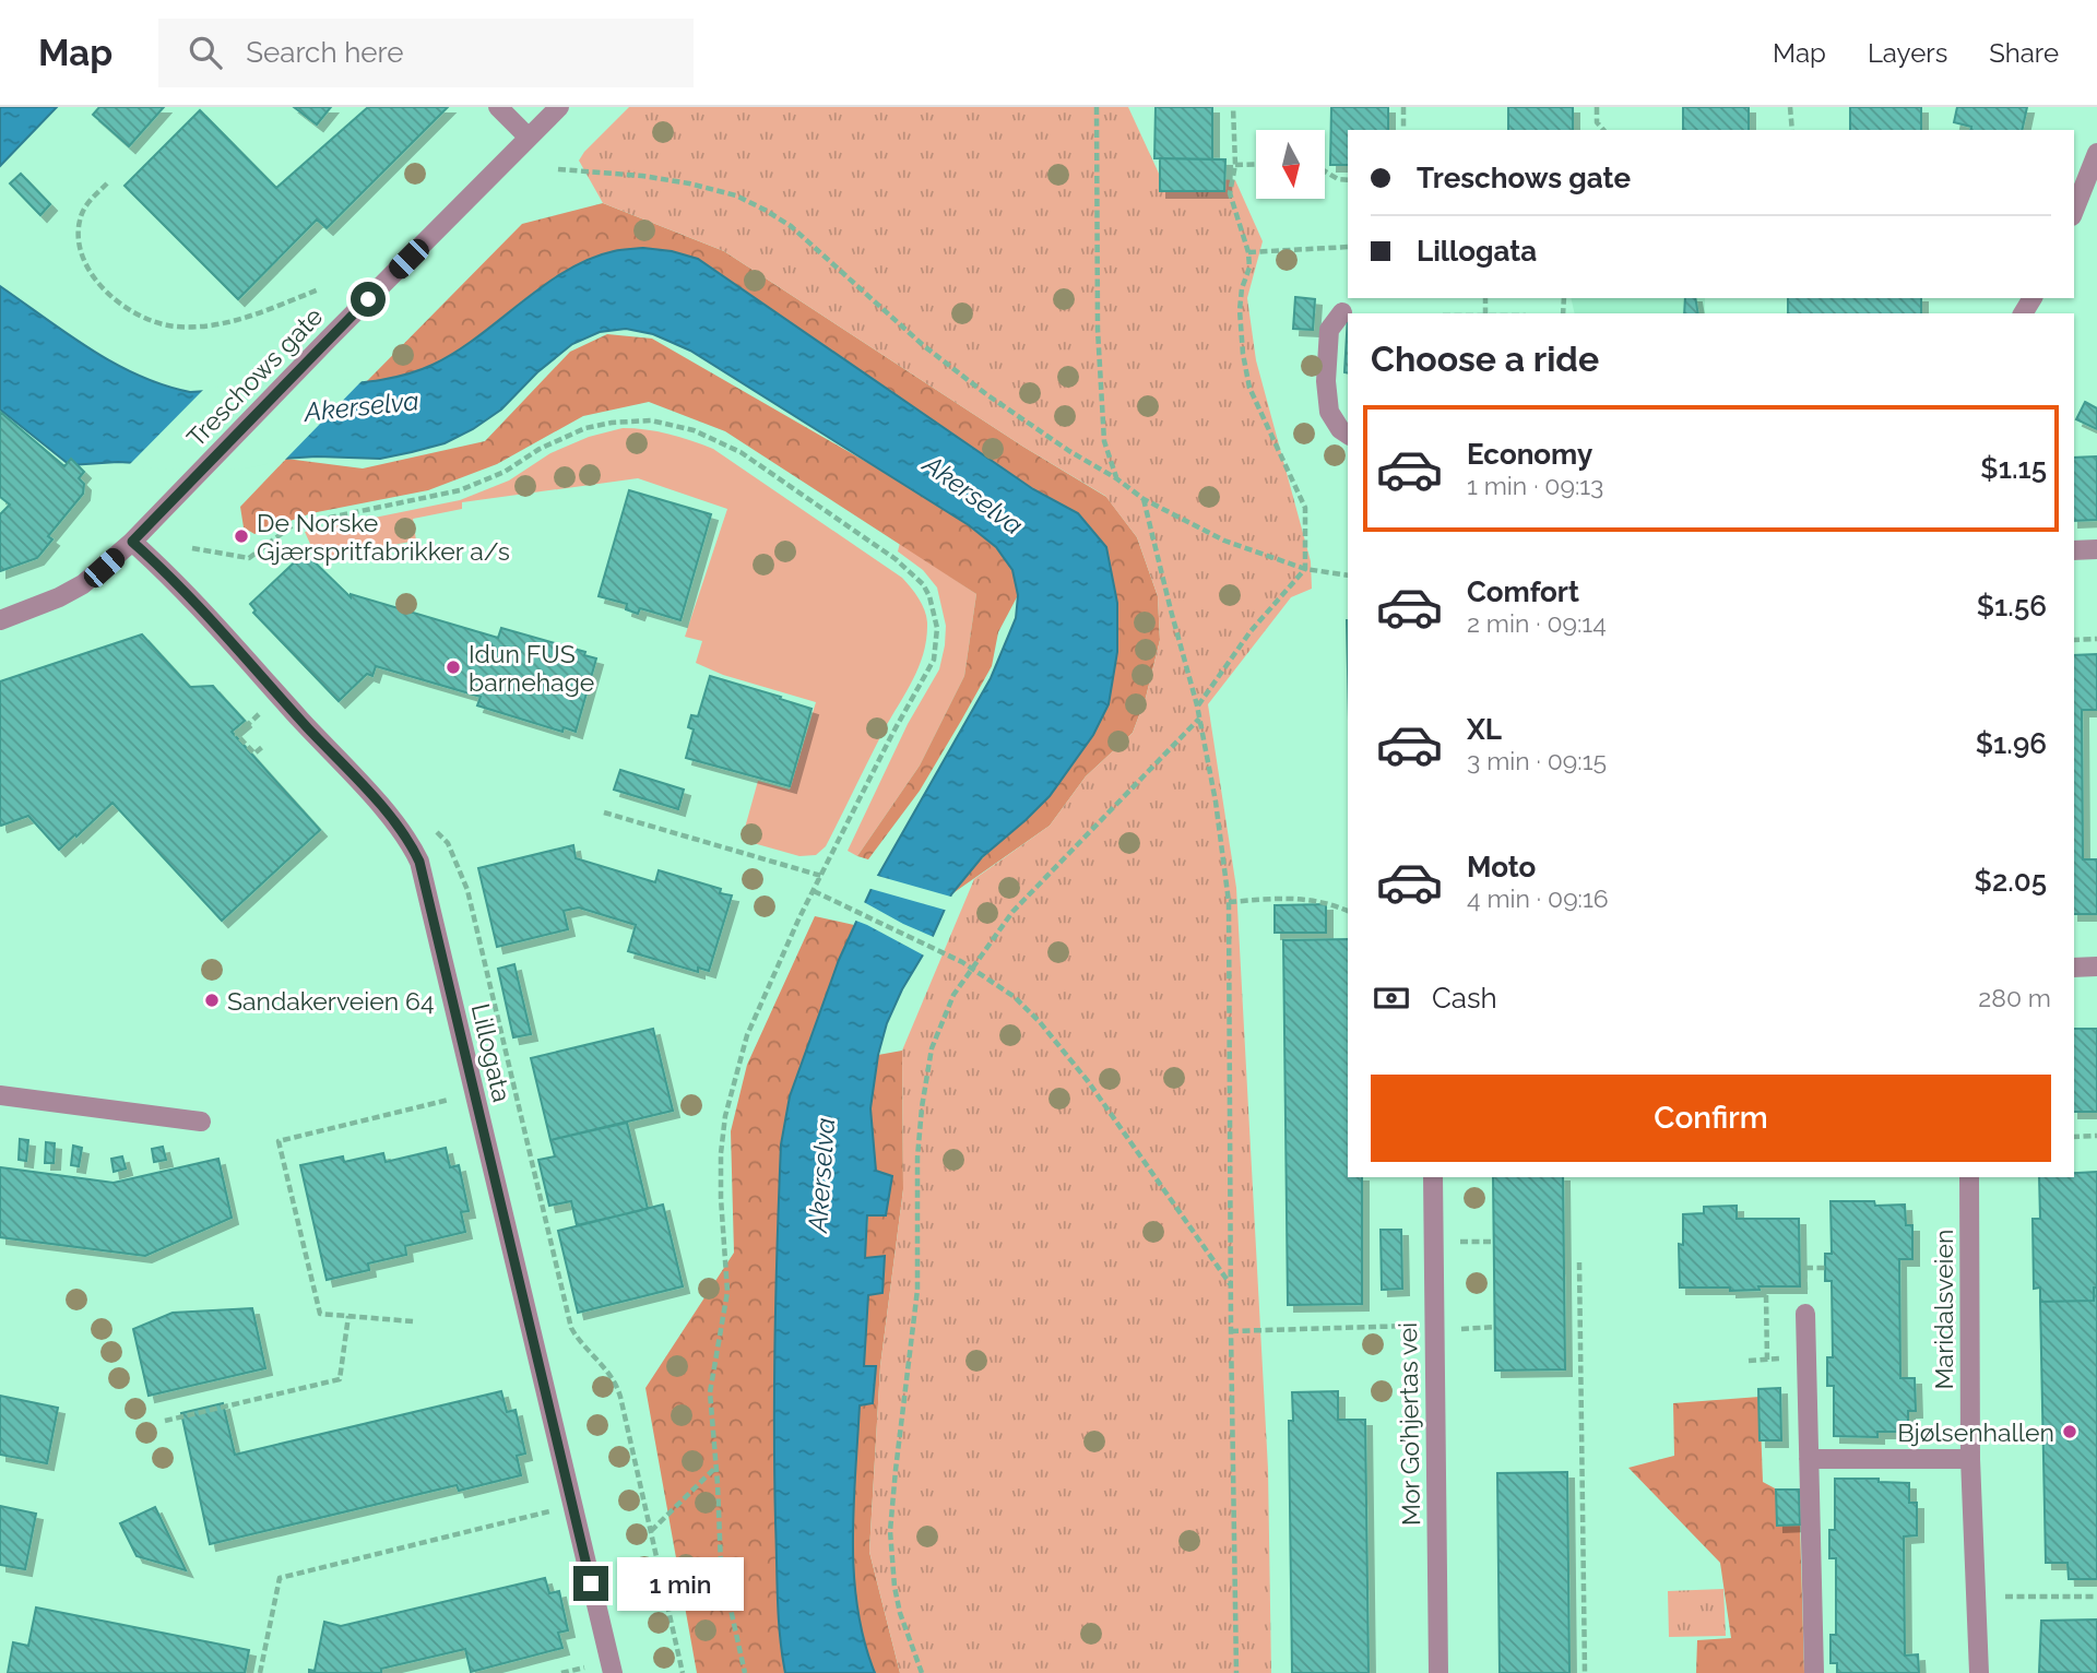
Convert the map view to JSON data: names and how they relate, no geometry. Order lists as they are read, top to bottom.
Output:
{
  "streets": {
    "street": [
      "Treschows gate",
      "Lillogata",
      "Maridalsveien",
      "Mor Go’hjertas vei"
    ]
  },
  "crossings": [
    ["Treschows gate", "Lillogata"]
  ],
  "water": ["Akerselva"],
  "places": [
    "De Norske Gjærspritfabrikker a/s",
    "Idun FUS barnehage",
    "Sandakerveien 64",
    "Bjølsenhallen"
  ],
  "north": "bottom",
  "page": {
    "header": "Map",
    "search": "Search here",
    "nav": ["Map", "Layers", "Share"],
    "banner": ["Treschows gate", "Lillogata"],
    "heading": "Choose a ride",
    "list": [
      {
        "name": "Economy",
        "note": "1 min · 09:13",
        "value": "$1.15"
      },
      {
        "name": "Comfort",
        "note": "2 min · 09:14",
        "value": "$1.56"
      },
      {
        "name": "XL",
        "note": "3 min · 09:15",
        "value": "$1.96"
      },
      {
        "name": "Moto",
        "note": "4 min · 09:16",
        "value": "$2.05"
      }
    ],
    "pay": ["Cash", "280 m"],
    "buttons": "Confirm",
    "bubble": "1 min"
  }
}
